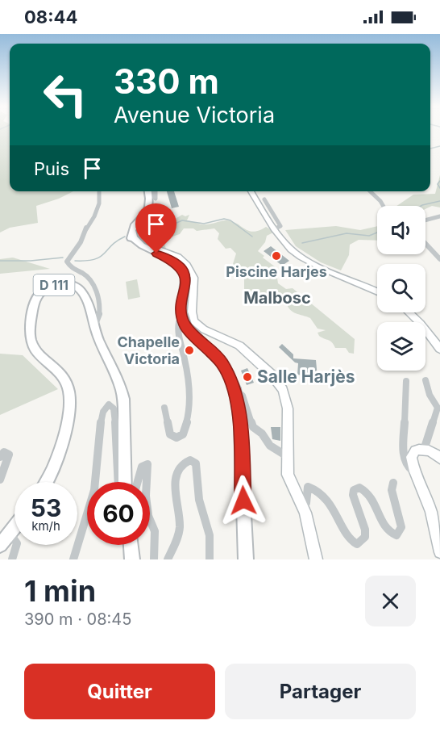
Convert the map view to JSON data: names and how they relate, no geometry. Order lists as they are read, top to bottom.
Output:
{
  "streets": {
    "main road": ["D 111"]
  },
  "districts": ["Malbosc"],
  "places": ["Piscine Harjes", "Chapelle Victoria", "Salle Harjès"],
  "page": {
    "status": "08:44",
    "turn": ["330 m", "Avenue Victoria"],
    "then": "Puis",
    "speed": "53 km/h",
    "limit": "60",
    "heading": ["1 min", "390 m · 08:45"],
    "buttons": ["Quitter", "Partager"]
  }
}
